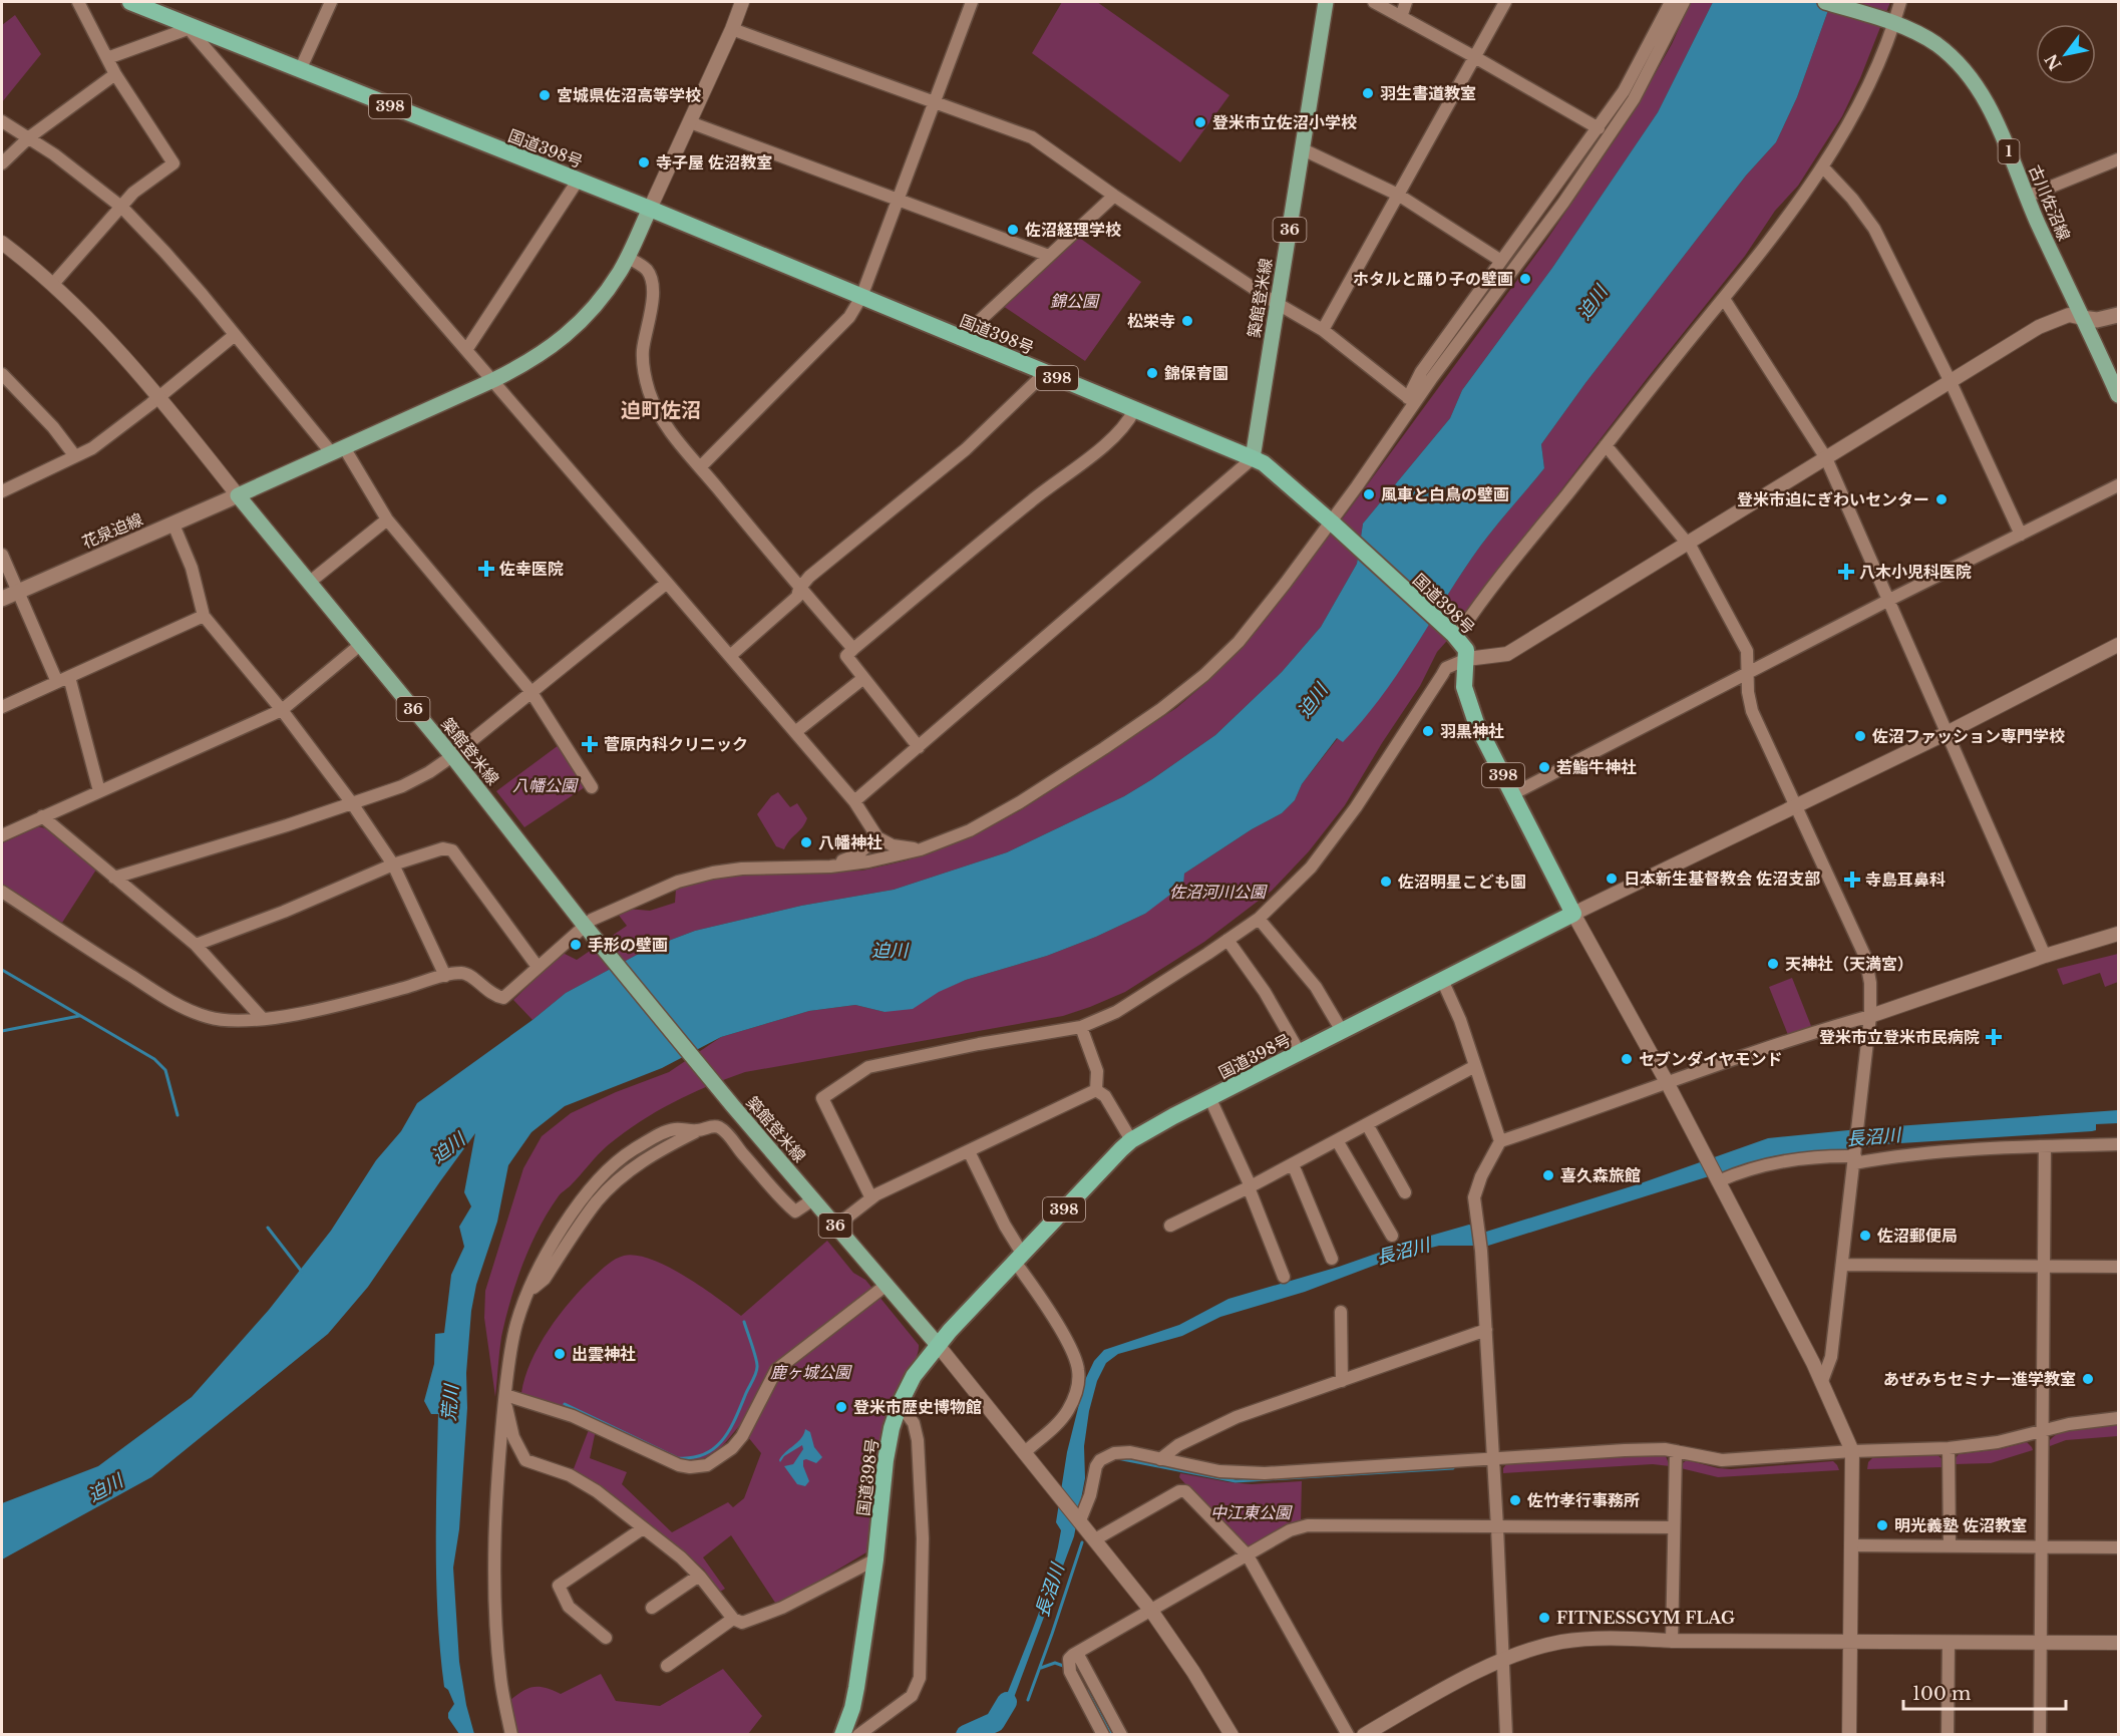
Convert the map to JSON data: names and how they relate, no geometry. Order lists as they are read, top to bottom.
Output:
{
  "streets": {
    "highway": ["398", "国道398号"],
    "main road": [
      "1",
      "古川佐沼線",
      "36",
      "築館登米線",
      "花泉迫線"
    ]
  },
  "crossings": [
    ["国道398号", "築館登米線"],
    ["築館登米線", "花泉迫線"]
  ],
  "districts": ["迫町佐沼"],
  "water": ["迫川", "長沼川", "荒川"],
  "parks": [
    "錦公園",
    "八幡公園",
    "佐沼河川公園",
    "鹿ヶ城公園",
    "中江東公園"
  ],
  "places": {
    "other": [
      "羽生書道教室",
      "宮城県佐沼高等学校",
      "登米市立佐沼小学校",
      "寺子屋 佐沼教室",
      "佐沼経理学校",
      "ホタルと踊り子の壁画",
      "松栄寺",
      "錦保育園",
      "風車と白鳥の壁画",
      "登米市迫にぎわいセンター",
      "羽黒神社",
      "佐沼ファッション専門学校",
      "若鮨牛神社",
      "八幡神社",
      "日本新生基督教会 佐沼支部",
      "佐沼明星こども園",
      "手形の壁画",
      "天神社（天満宮）",
      "セブンダイヤモンド",
      "喜久森旅館",
      "佐沼郵便局",
      "出雲神社",
      "あぜみちセミナー進学教室",
      "登米市歴史博物館",
      "佐竹孝行事務所",
      "明光義塾 佐沼教室",
      "FITNESSGYM FLAG"
    ],
    "health": [
      "佐幸医院",
      "八木小児科医院",
      "菅原内科クリニック",
      "寺島耳鼻科",
      "登米市立登米市民病院"
    ]
  },
  "scale_bar": "100 m",
  "north": "bottom left"
}
